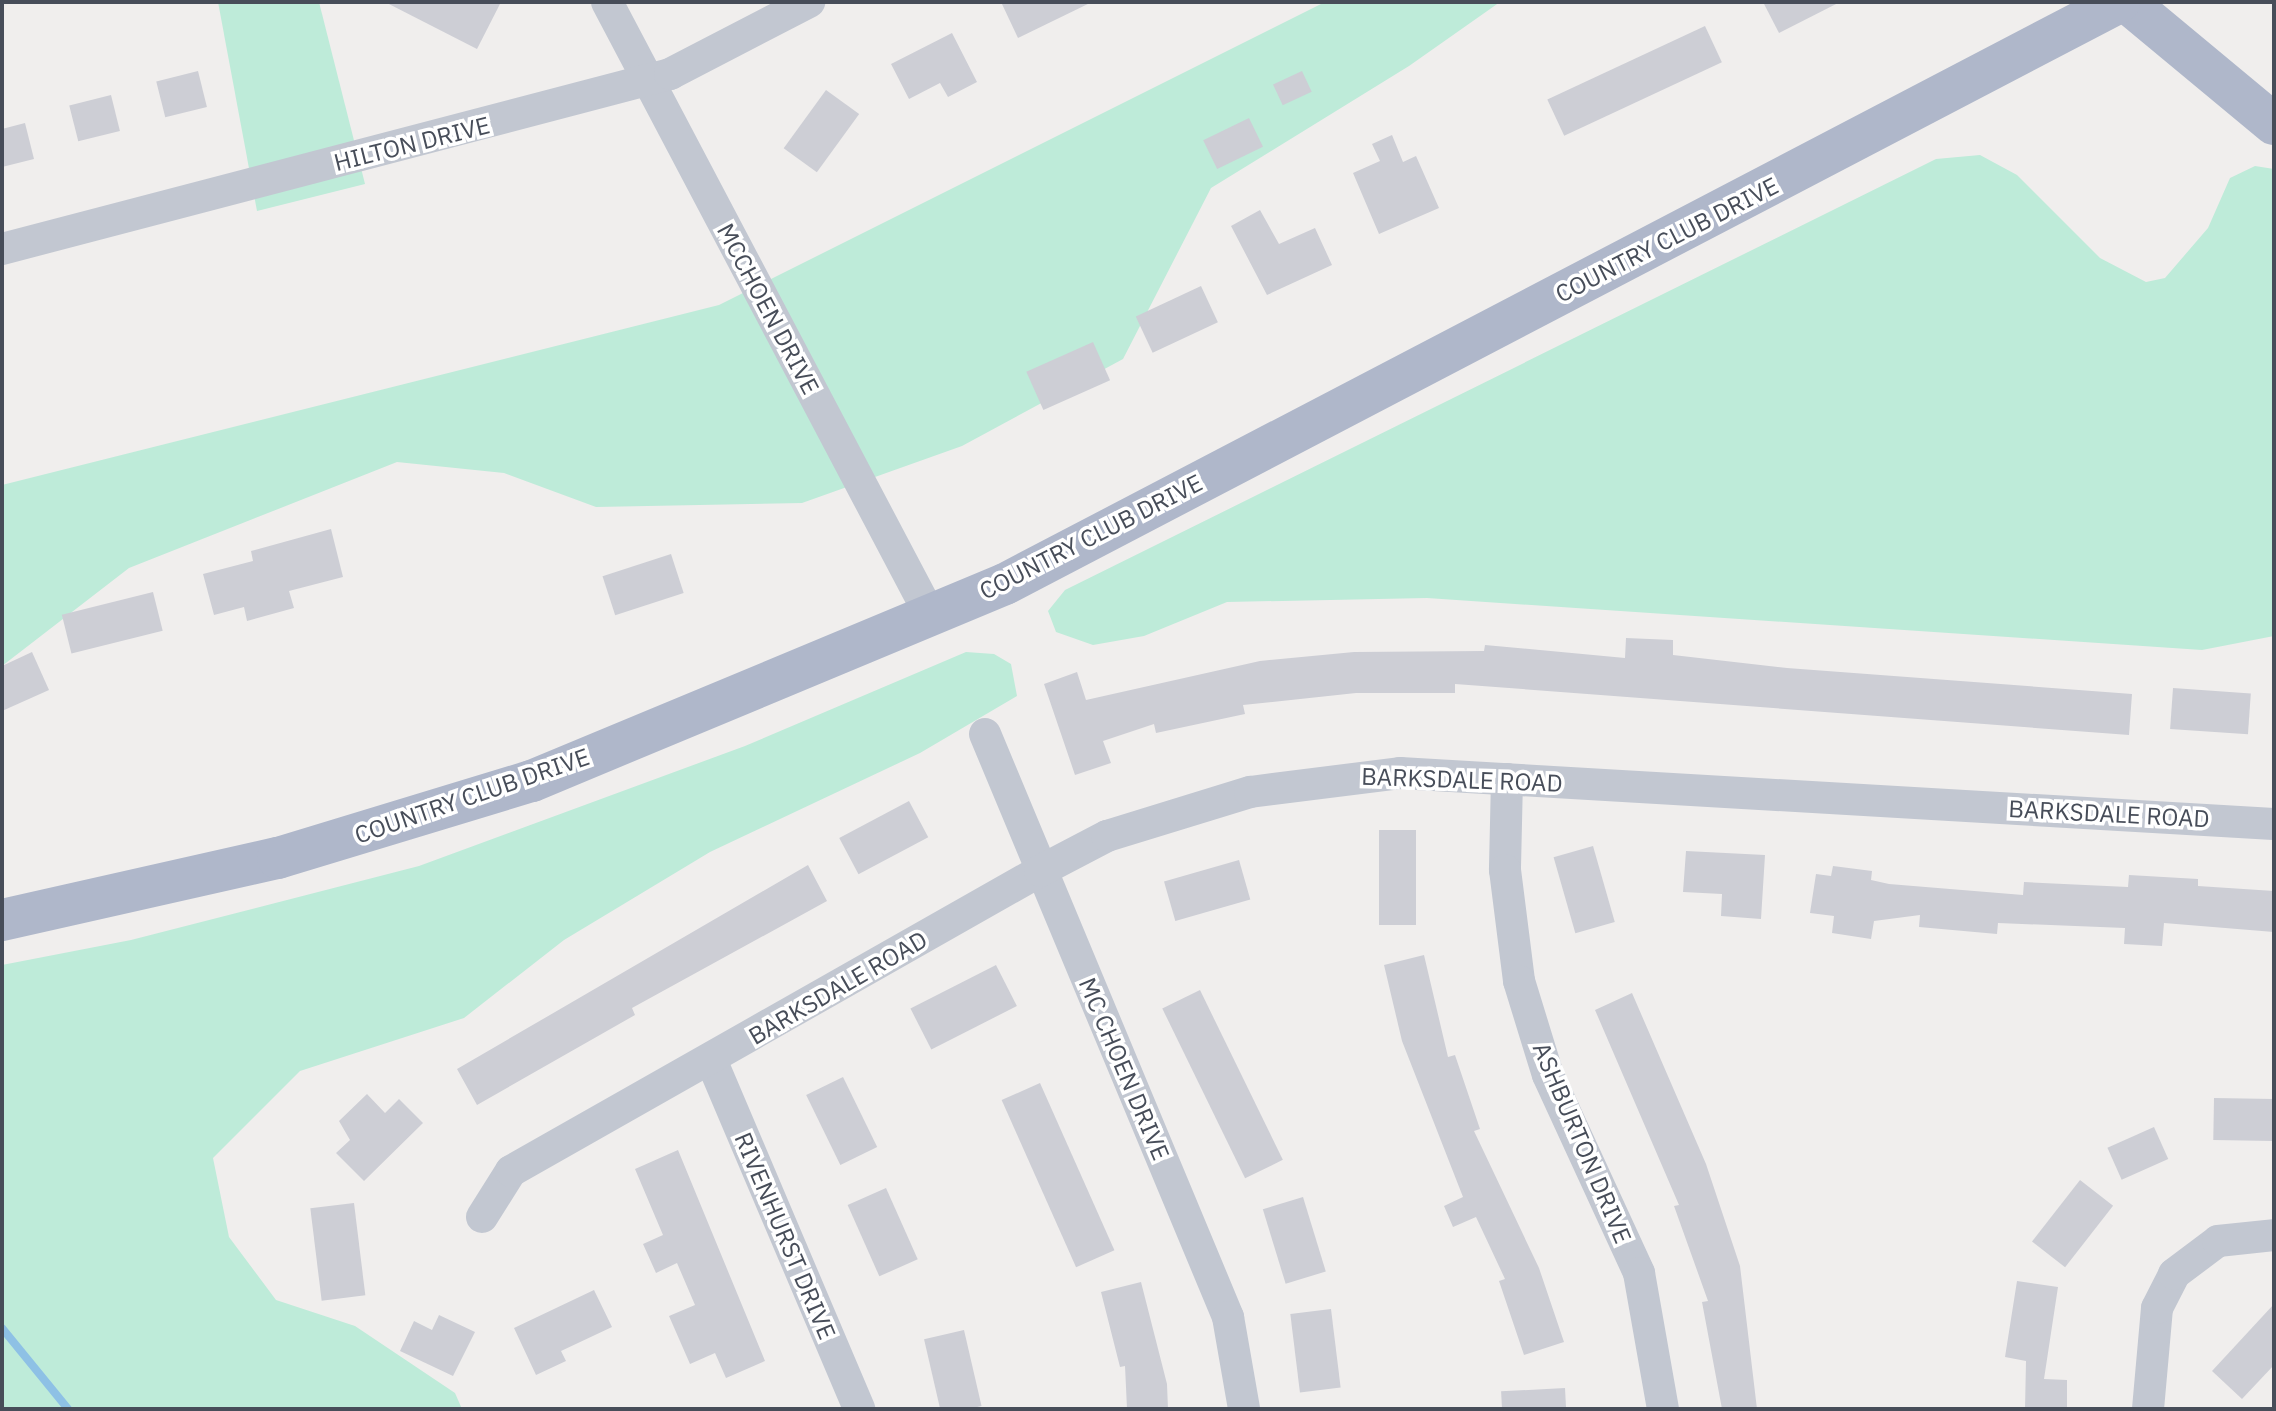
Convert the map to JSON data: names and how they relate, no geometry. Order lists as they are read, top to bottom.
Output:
{
  "streets": {
    "main road": ["COUNTRY CLUB DRIVE"],
    "street": [
      "HILTON DRIVE",
      "MCCHOEN DRIVE",
      "BARKSDALE ROAD",
      "MC CHOEN DRIVE",
      "ASHBURTON DRIVE",
      "RIVENHURST DRIVE"
    ]
  },
  "crossings": [
    ["HILTON DRIVE", "MCCHOEN DRIVE"],
    ["COUNTRY CLUB DRIVE", "MCCHOEN DRIVE"],
    ["BARKSDALE ROAD", "MC CHOEN DRIVE"],
    ["BARKSDALE ROAD", "ASHBURTON DRIVE"],
    ["BARKSDALE ROAD", "RIVENHURST DRIVE"]
  ]
}
